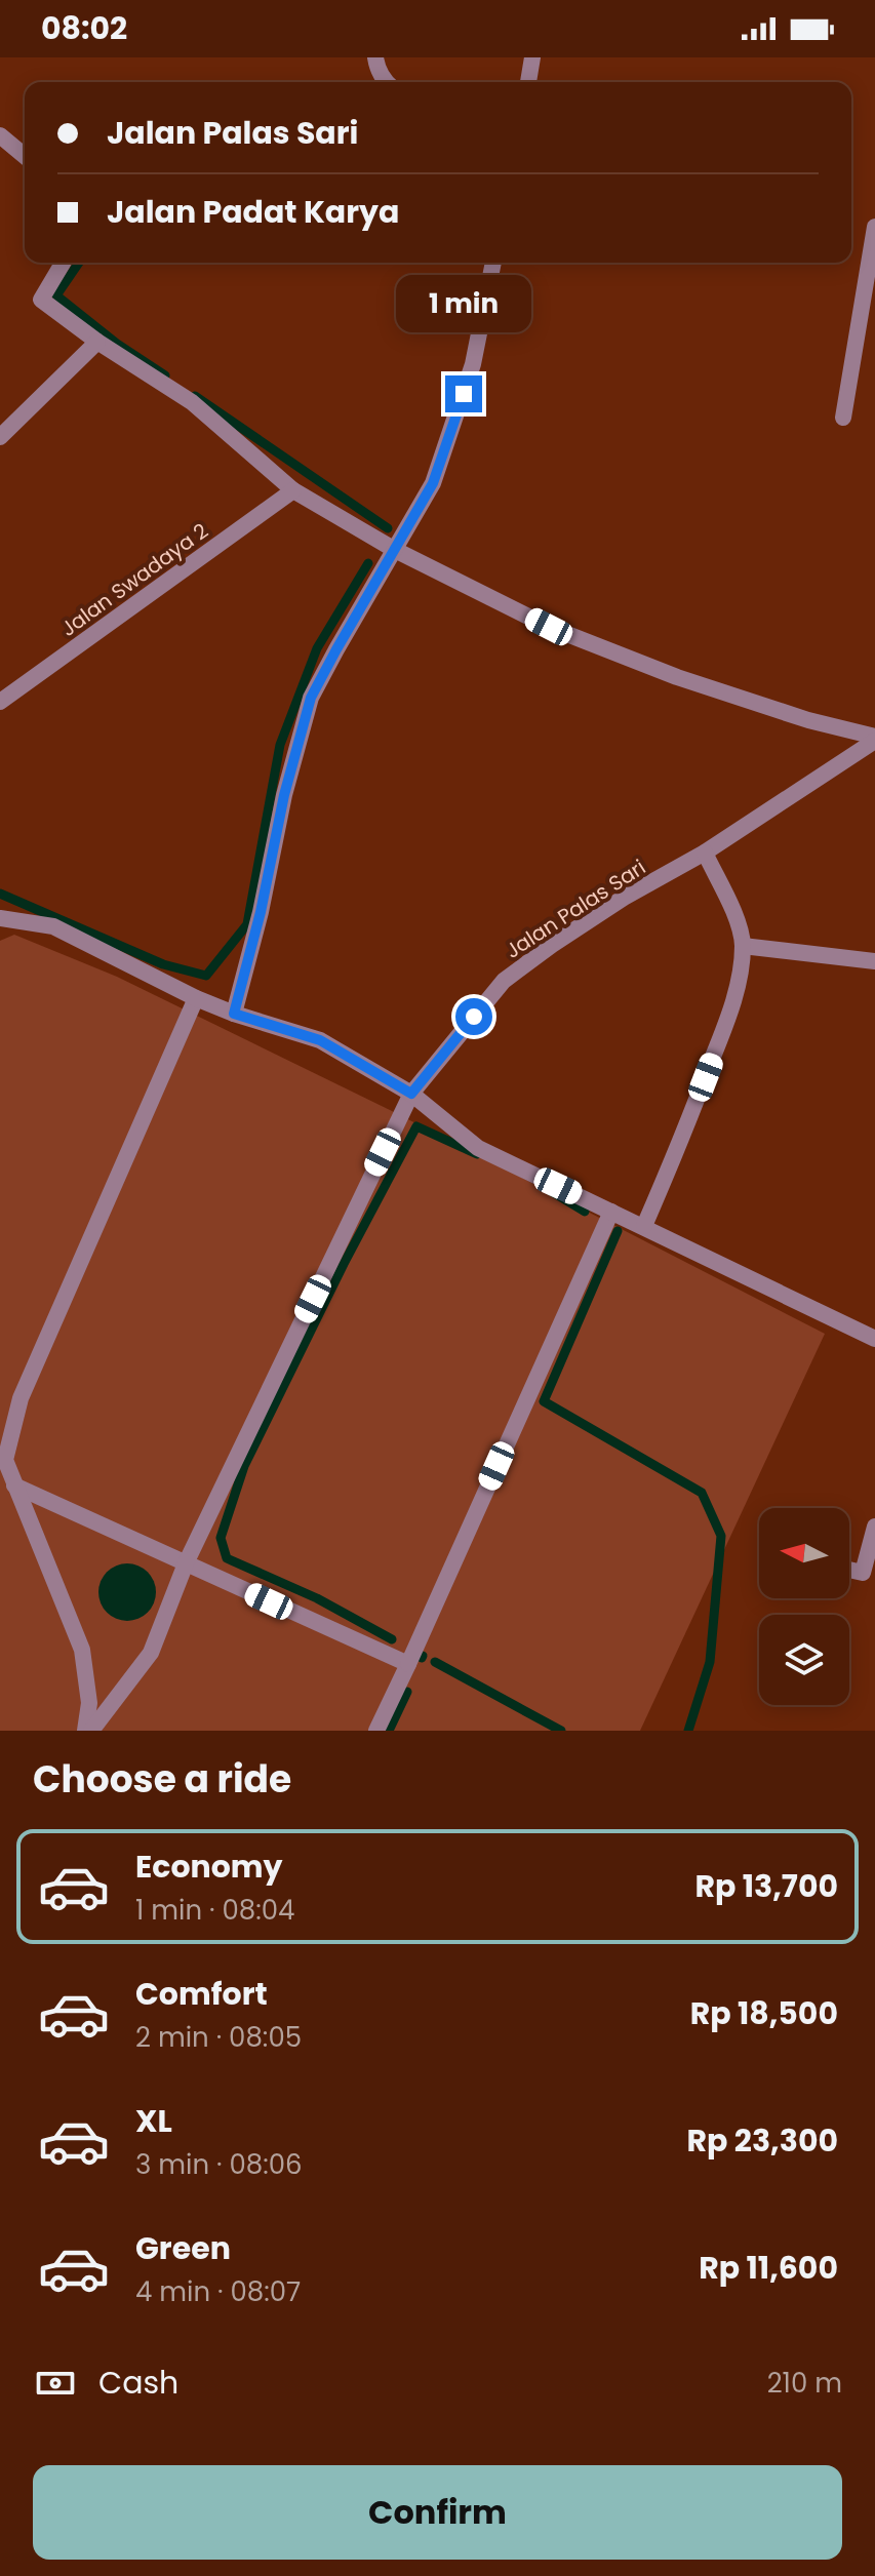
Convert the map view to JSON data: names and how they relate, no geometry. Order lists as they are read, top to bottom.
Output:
{
  "streets": {
    "street": ["Jalan Swadaya 2", "Jalan Palas Sari"]
  },
  "north": "left",
  "page": {
    "status": "08:02",
    "banner": ["Jalan Palas Sari", "Jalan Padat Karya"],
    "bubble": "1 min",
    "heading": "Choose a ride",
    "list": [
      {
        "name": "Economy",
        "note": "1 min · 08:04",
        "value": "Rp 13,700"
      },
      {
        "name": "Comfort",
        "note": "2 min · 08:05",
        "value": "Rp 18,500"
      },
      {
        "name": "XL",
        "note": "3 min · 08:06",
        "value": "Rp 23,300"
      },
      {
        "name": "Green",
        "note": "4 min · 08:07",
        "value": "Rp 11,600"
      }
    ],
    "pay": ["Cash", "210 m"],
    "buttons": "Confirm"
  }
}
